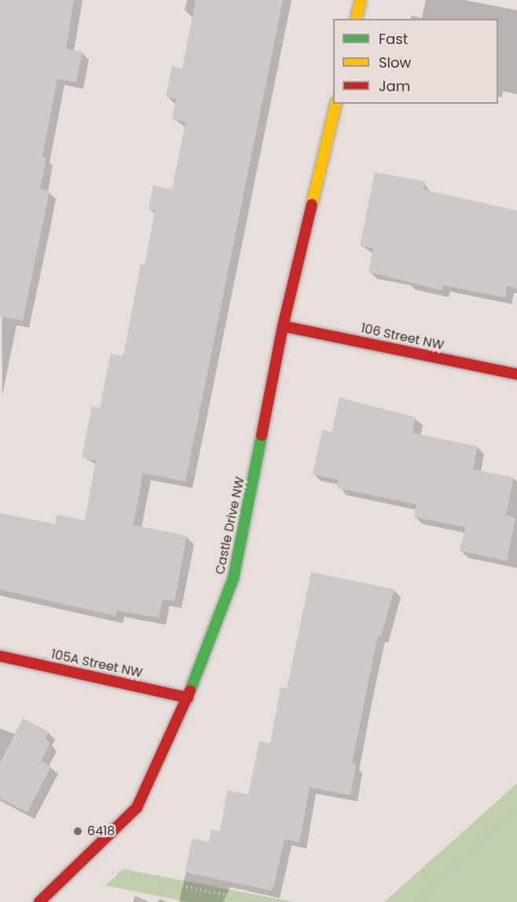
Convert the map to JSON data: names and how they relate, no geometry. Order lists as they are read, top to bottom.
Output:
{
  "streets": {
    "street": ["106 Street NW", "Castle Drive NW", "105A Street NW"]
  },
  "crossings": [
    ["106 Street NW", "Castle Drive NW"],
    ["Castle Drive NW", "105A Street NW"]
  ],
  "places": ["6418"],
  "legend": ["Fast", "Slow", "Jam"]
}
